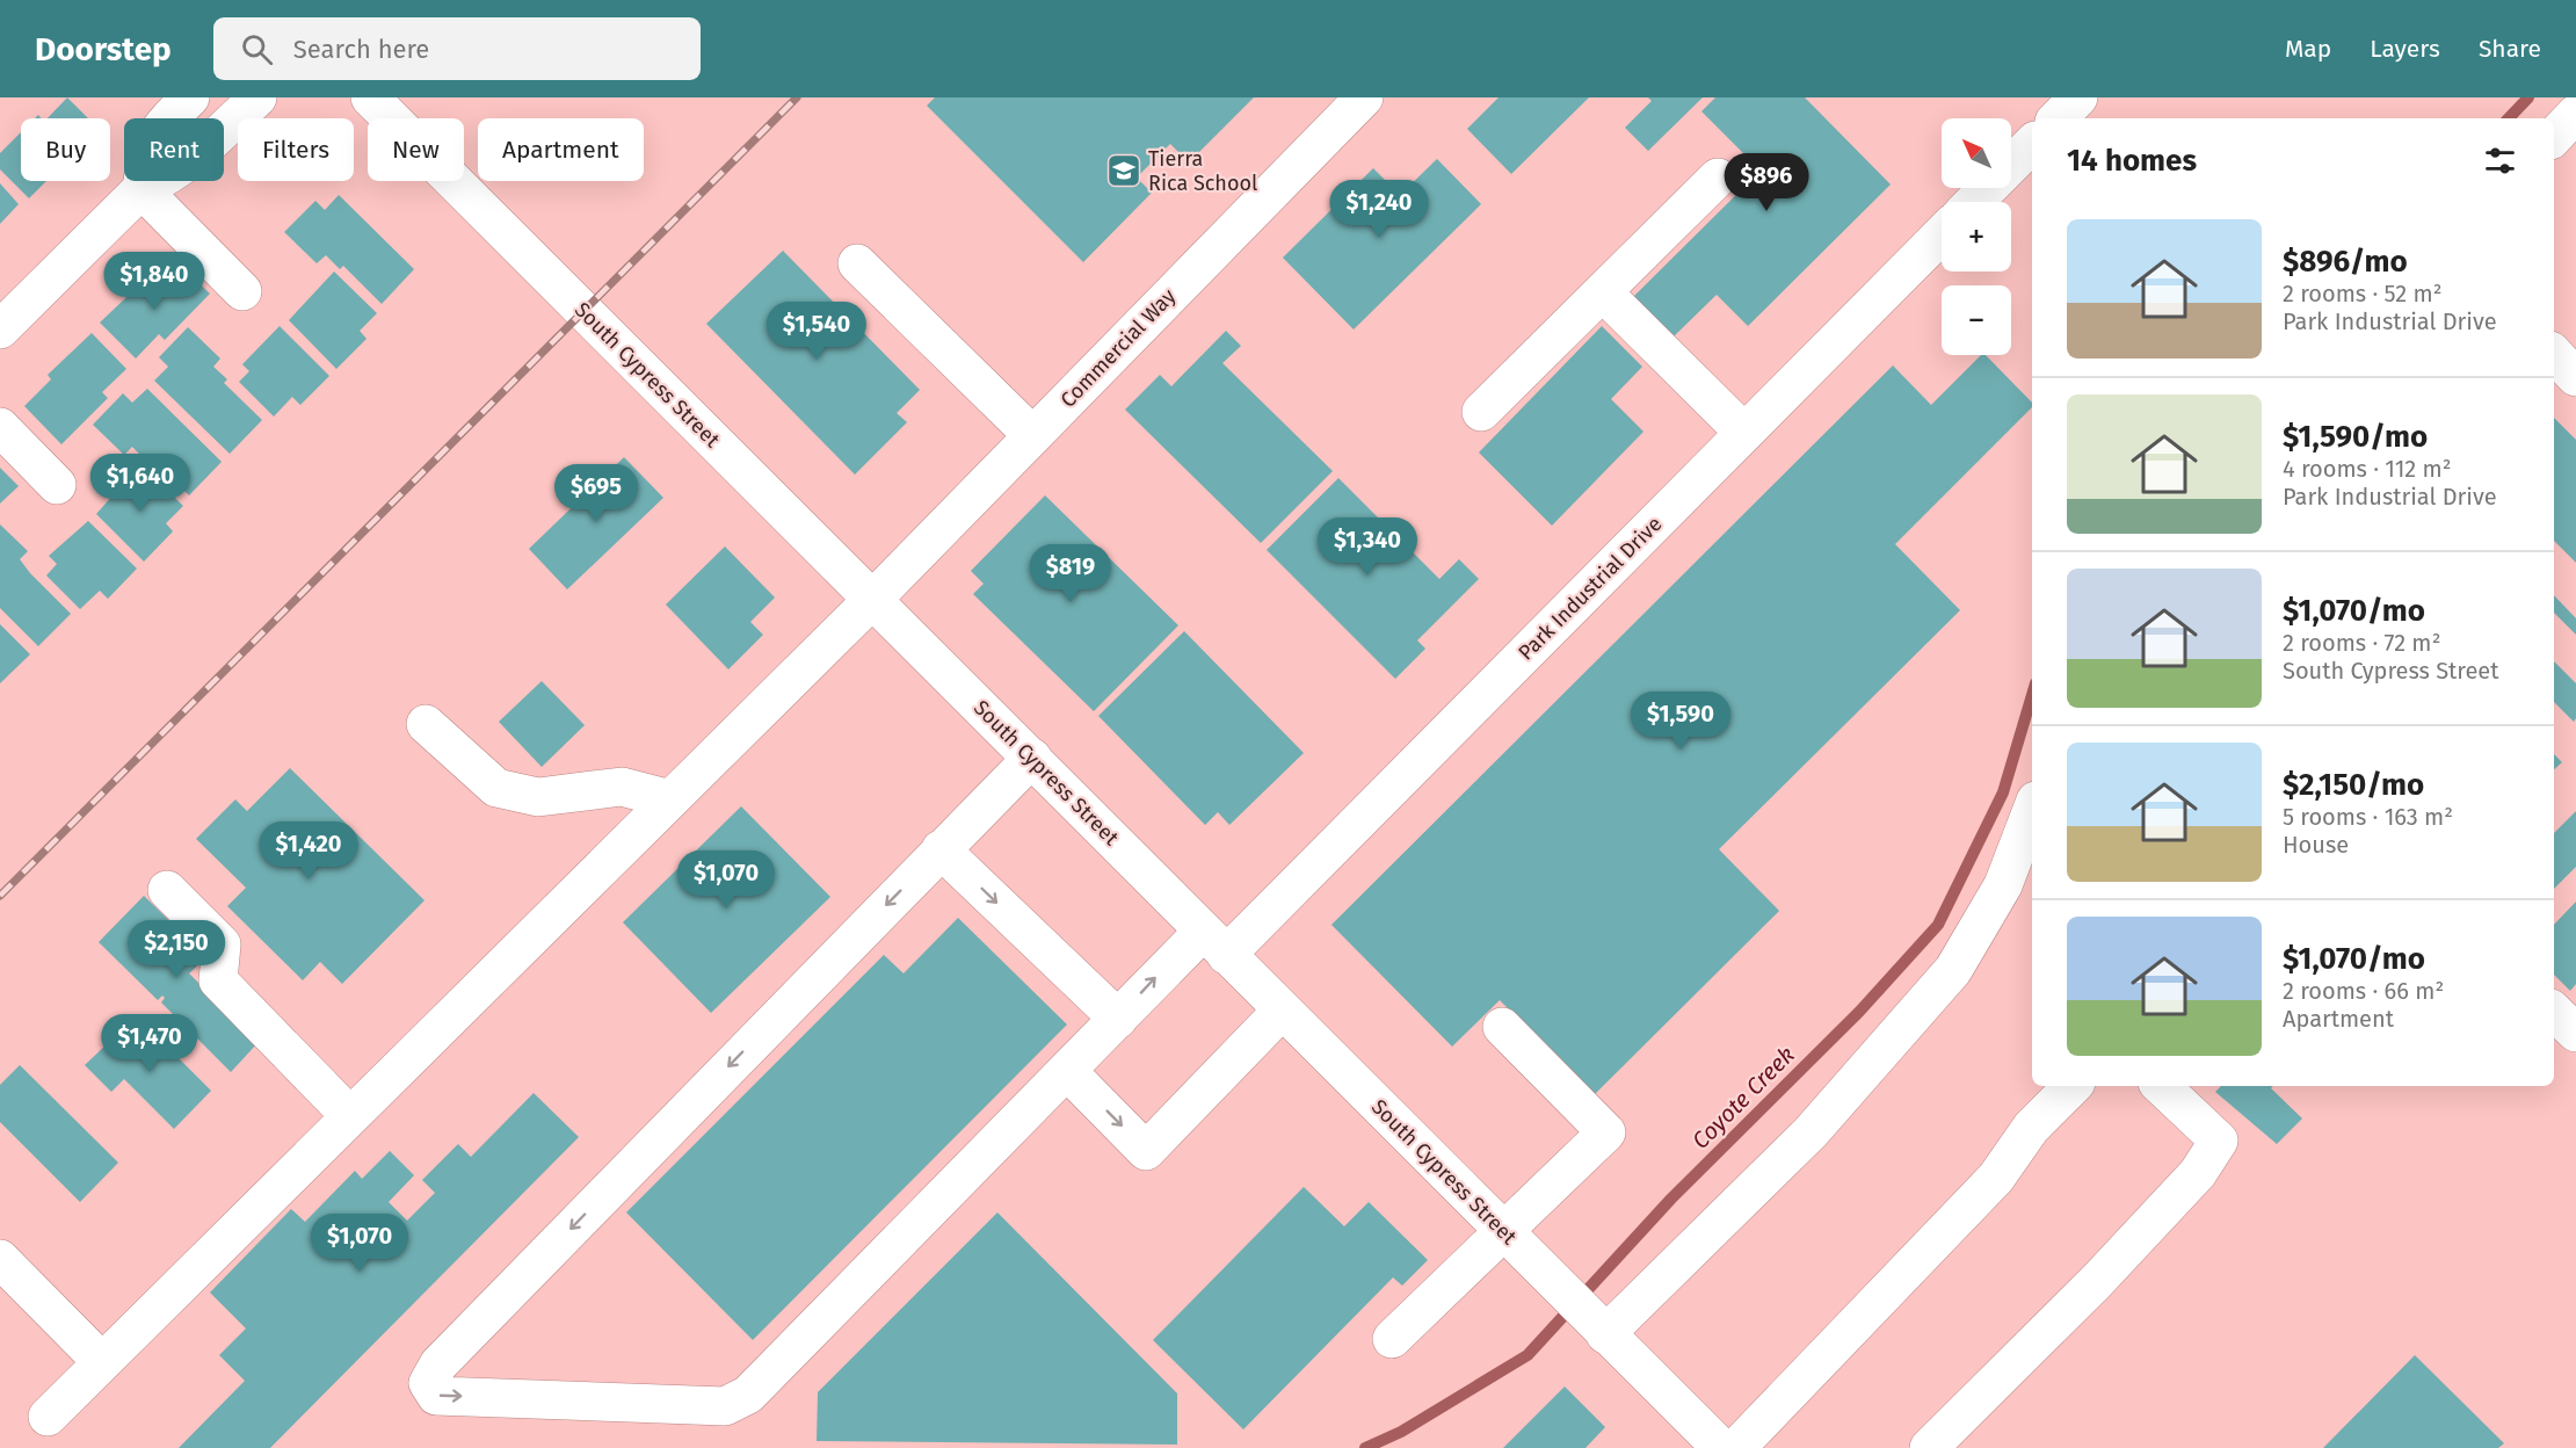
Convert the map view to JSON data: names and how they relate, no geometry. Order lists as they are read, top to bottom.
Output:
{
  "streets": {
    "street": ["Commercial Way", "South Cypress Street", "Park Industrial Drive"]
  },
  "crossings": [
    ["Commercial Way", "South Cypress Street"],
    ["South Cypress Street", "Park Industrial Drive"]
  ],
  "water": ["Coyote Creek"],
  "places": {
    "school or university": ["Tierra Rica School"]
  },
  "north": "top left",
  "page": {
    "header": "Doorstep",
    "search": "Search here",
    "nav": ["Map", "Layers", "Share"],
    "map_buttons": ["+", "−"],
    "chip": [
      "Buy",
      "Rent",
      "Filters",
      "New",
      "Apartment"
    ],
    "heading": "14 homes",
    "price": [
      "$896",
      "$1,240",
      "$1,840",
      "$1,540",
      "$1,640",
      "$695",
      "$1,340",
      "$819",
      "$1,590",
      "$1,420",
      "$1,070",
      "$2,150",
      "$1,470",
      "$1,070"
    ],
    "list": [
      {
        "name": "$896/mo",
        "note": "2 rooms · 52 m² · Park Industrial Drive"
      },
      {
        "name": "$1,590/mo",
        "note": "4 rooms · 112 m² · Park Industrial Drive"
      },
      {
        "name": "$1,070/mo",
        "note": "2 rooms · 72 m² · South Cypress Street"
      },
      {
        "name": "$2,150/mo",
        "note": "5 rooms · 163 m² · House"
      },
      {
        "name": "$1,070/mo",
        "note": "2 rooms · 66 m² · Apartment"
      }
    ]
  }
}
